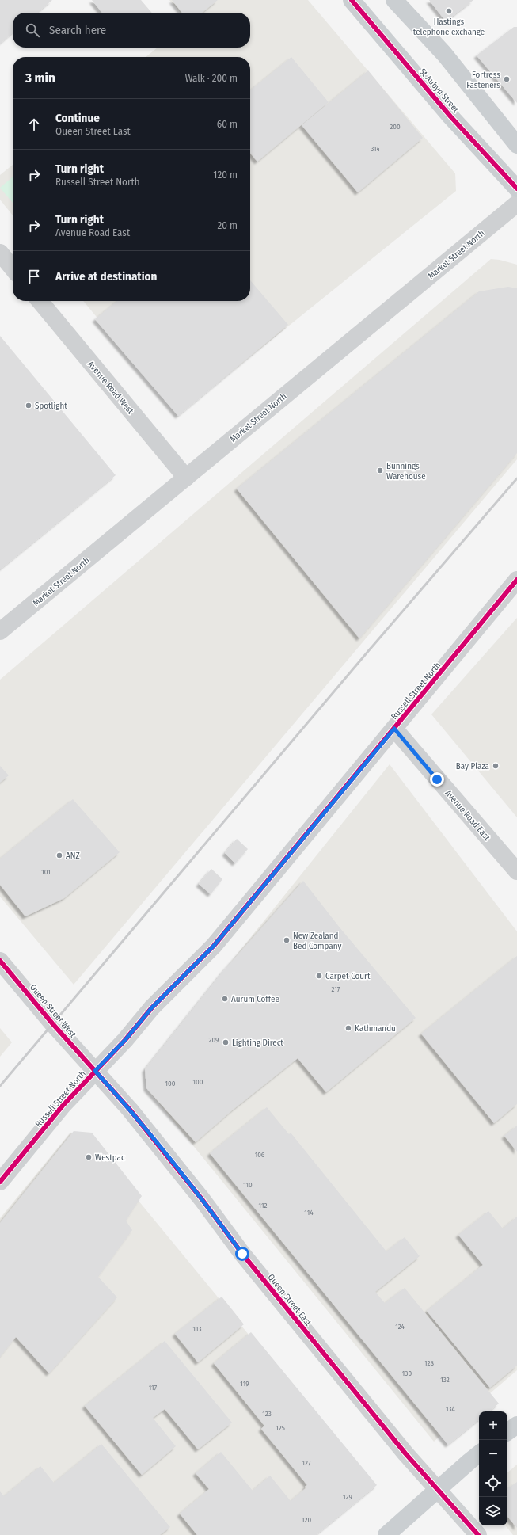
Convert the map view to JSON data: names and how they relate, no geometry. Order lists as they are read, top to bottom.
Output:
{
  "streets": {
    "main road": ["St Aubyn Street"],
    "street": [
      "Market Street North",
      "Avenue Road West",
      "Russell Street North",
      "Avenue Road East",
      "Queen Street West",
      "Queen Street East"
    ]
  },
  "crossings": [
    ["Market Street North", "Avenue Road West"],
    ["Russell Street North", "Avenue Road East"],
    ["Russell Street North", "Queen Street West"],
    ["Russell Street North", "Queen Street East"],
    ["Queen Street West", "Queen Street East"]
  ],
  "places": [
    "Hastings telephone exchange",
    "Fortress Fasteners",
    "Spotlight",
    "Bunnings Warehouse",
    "Bay Plaza",
    "ANZ",
    "New Zealand Bed Company",
    "Carpet Court",
    "Aurum Coffee",
    "Kathmandu",
    "Lighting Direct",
    "Westpac"
  ],
  "house_numbers": [
    "200",
    "314",
    "101",
    "217",
    "209",
    "100",
    "100",
    "106",
    "110",
    "112",
    "114",
    "124",
    "113",
    "128",
    "130",
    "132",
    "119",
    "117",
    "134",
    "123",
    "125",
    "127",
    "129",
    "120"
  ],
  "page": {
    "search": "Search here",
    "heading": ["3 min", "Walk · 200 m"],
    "list": [
      ["Continue", "Queen Street East", "60 m"],
      ["Turn right", "Russell Street North", "120 m"],
      ["Turn right", "Avenue Road East", "20 m"],
      "Arrive at destination"
    ],
    "map_buttons": ["+", "−"]
  }
}
